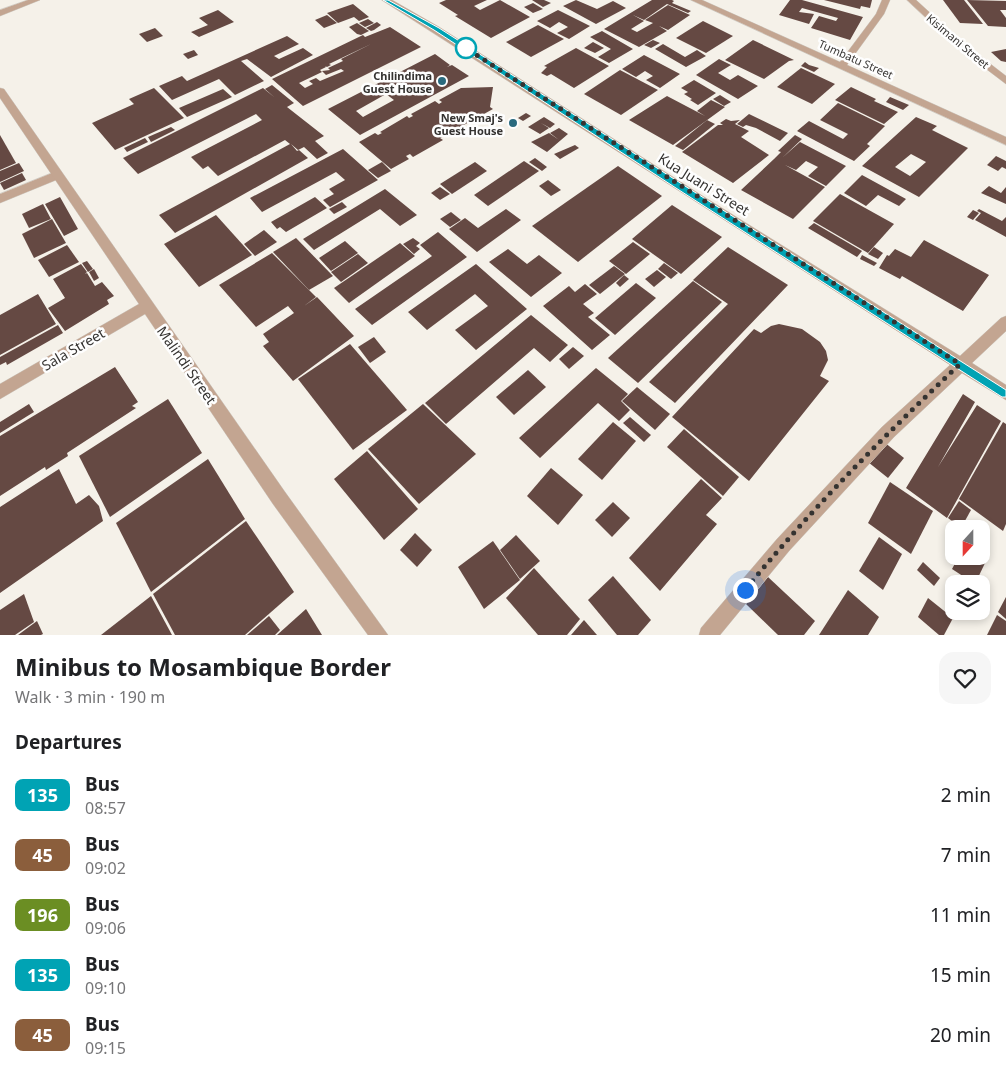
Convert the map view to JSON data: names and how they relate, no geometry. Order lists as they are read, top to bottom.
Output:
{
  "streets": {
    "street": [
      "Kisimani Street",
      "Tumbatu Street",
      "Kua Juani Street",
      "Sala Street",
      "Malindi Street"
    ]
  },
  "crossings": [
    ["Sala Street", "Malindi Street"]
  ],
  "places": ["Chilindima Guest House", "New Smaj's Guest House"],
  "lines": ["bus line 135"],
  "north": "bottom",
  "page": {
    "heading": [
      ["Minibus to Mosambique Border", "Walk · 3 min · 190 m"],
      "Departures"
    ],
    "list": [
      {
        "mark": "135",
        "name": "Bus",
        "note": "08:57",
        "value": "2 min"
      },
      {
        "mark": "45",
        "name": "Bus",
        "note": "09:02",
        "value": "7 min"
      },
      {
        "mark": "196",
        "name": "Bus",
        "note": "09:06",
        "value": "11 min"
      },
      {
        "mark": "135",
        "name": "Bus",
        "note": "09:10",
        "value": "15 min"
      },
      {
        "mark": "45",
        "name": "Bus",
        "note": "09:15",
        "value": "20 min"
      }
    ]
  }
}
